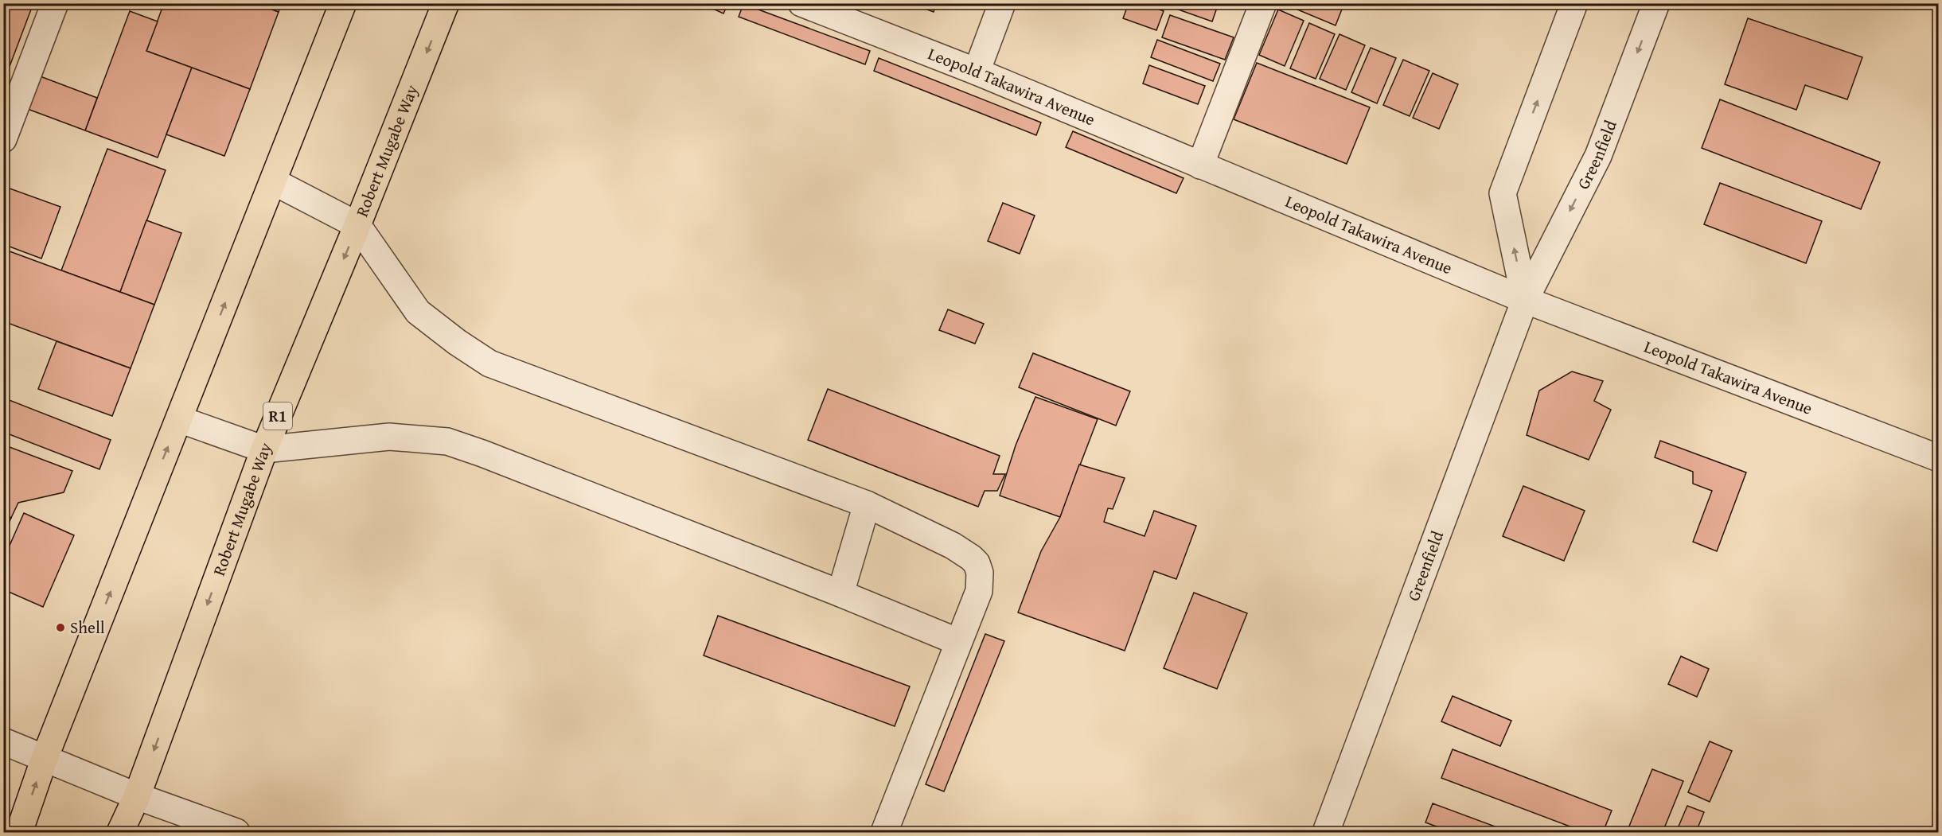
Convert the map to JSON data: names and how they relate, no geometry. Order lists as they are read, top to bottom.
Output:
{
  "streets": {
    "highway": ["Robert Mugabe Way", "R1"],
    "street": ["Leopold Takawira Avenue", "Greenfield"]
  },
  "crossings": [
    ["Leopold Takawira Avenue", "Greenfield"]
  ],
  "places": ["Shell"]
}
